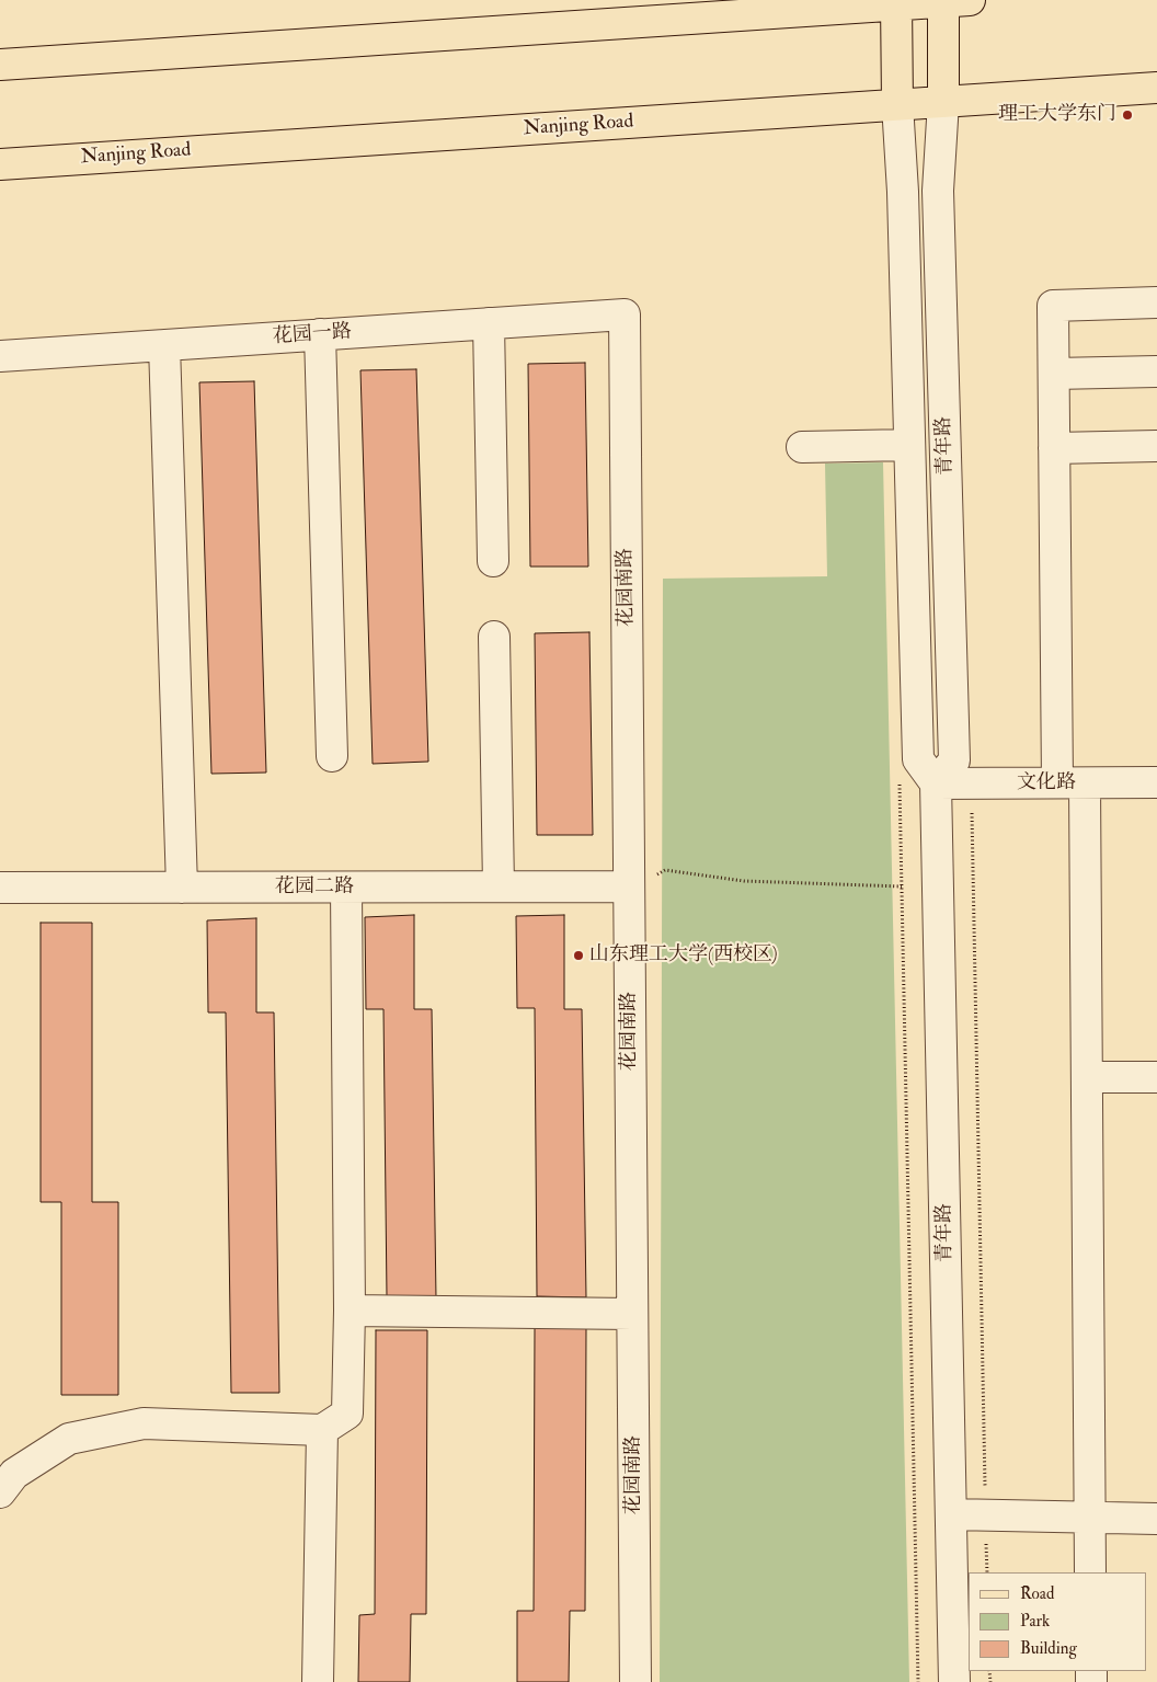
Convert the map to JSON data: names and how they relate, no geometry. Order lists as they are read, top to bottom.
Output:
{
  "streets": {
    "main road": ["Nanjing Road"],
    "street": [
      "花园一路",
      "青年路",
      "花园南路",
      "文化路",
      "花园二路"
    ]
  },
  "crossings": [
    ["Nanjing Road", "青年路"],
    ["花园一路", "花园南路"],
    ["青年路", "文化路"],
    ["花园南路", "花园二路"]
  ],
  "places": ["理工大学东门", "山东理工大学(西校区)"],
  "legend": ["Road", "Park", "Building"]
}
